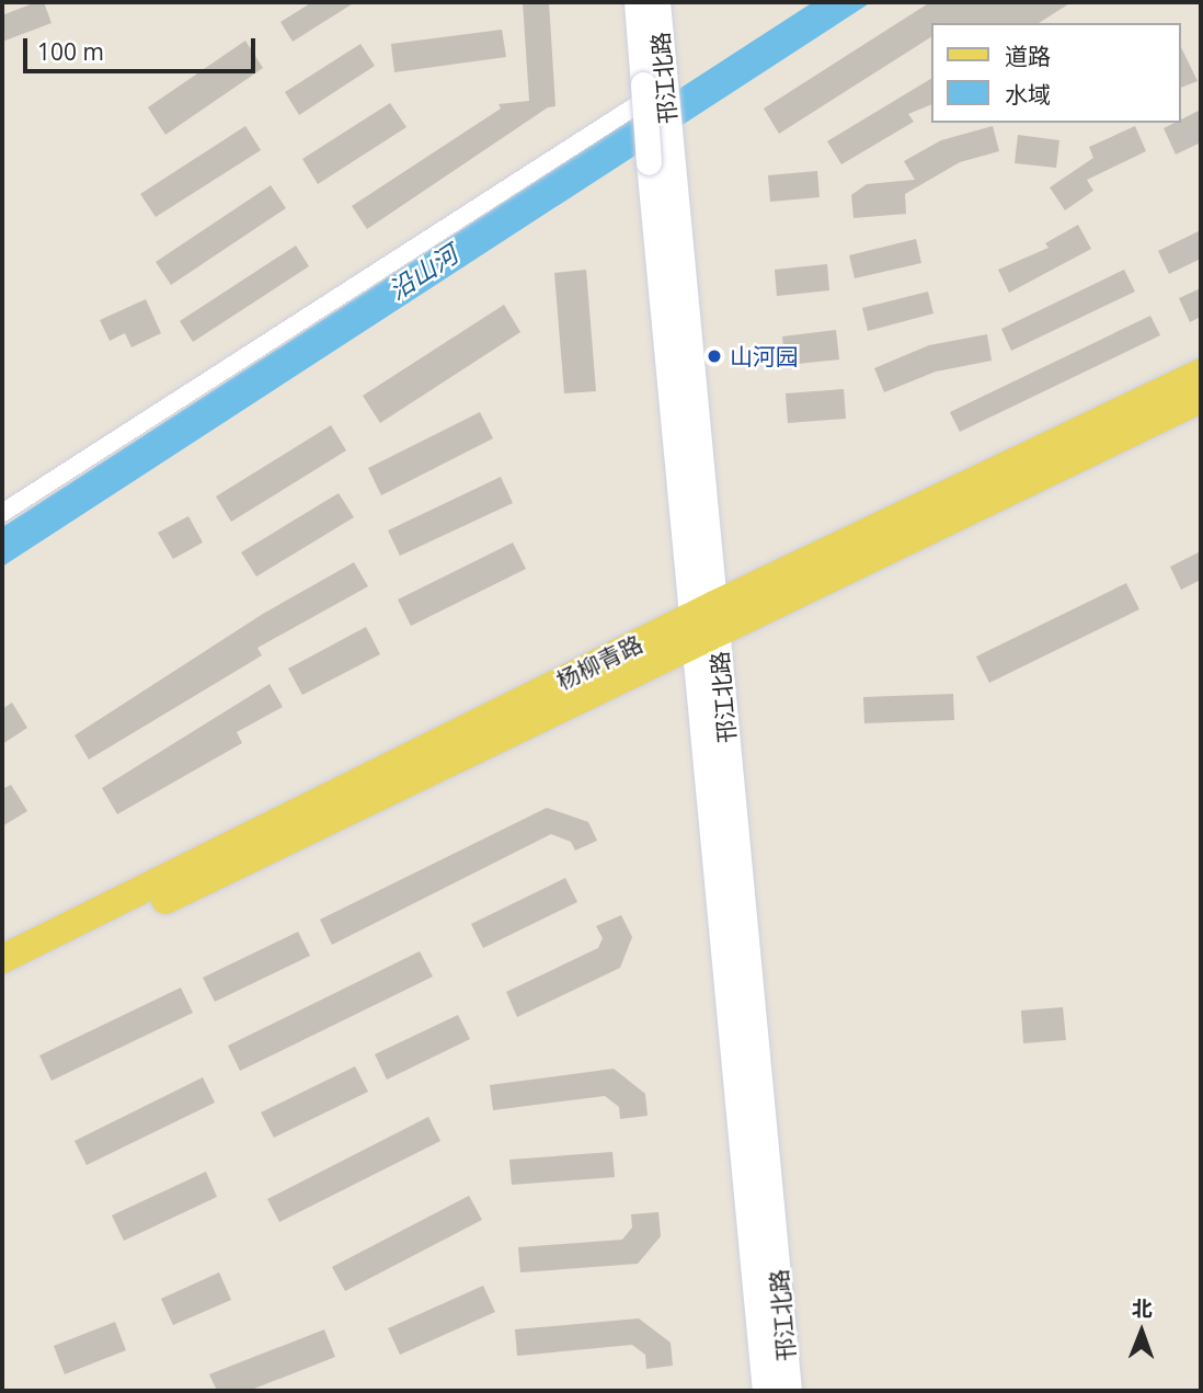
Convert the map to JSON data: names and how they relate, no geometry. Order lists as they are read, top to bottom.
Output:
{
  "streets": {
    "main road": ["邗江北路", "杨柳青路"]
  },
  "crossings": [
    ["邗江北路", "杨柳青路"]
  ],
  "water": ["沿山河"],
  "places": ["山河园"],
  "legend": ["道路", "水域"],
  "scale_bar": "100 m",
  "north": "top"
}
